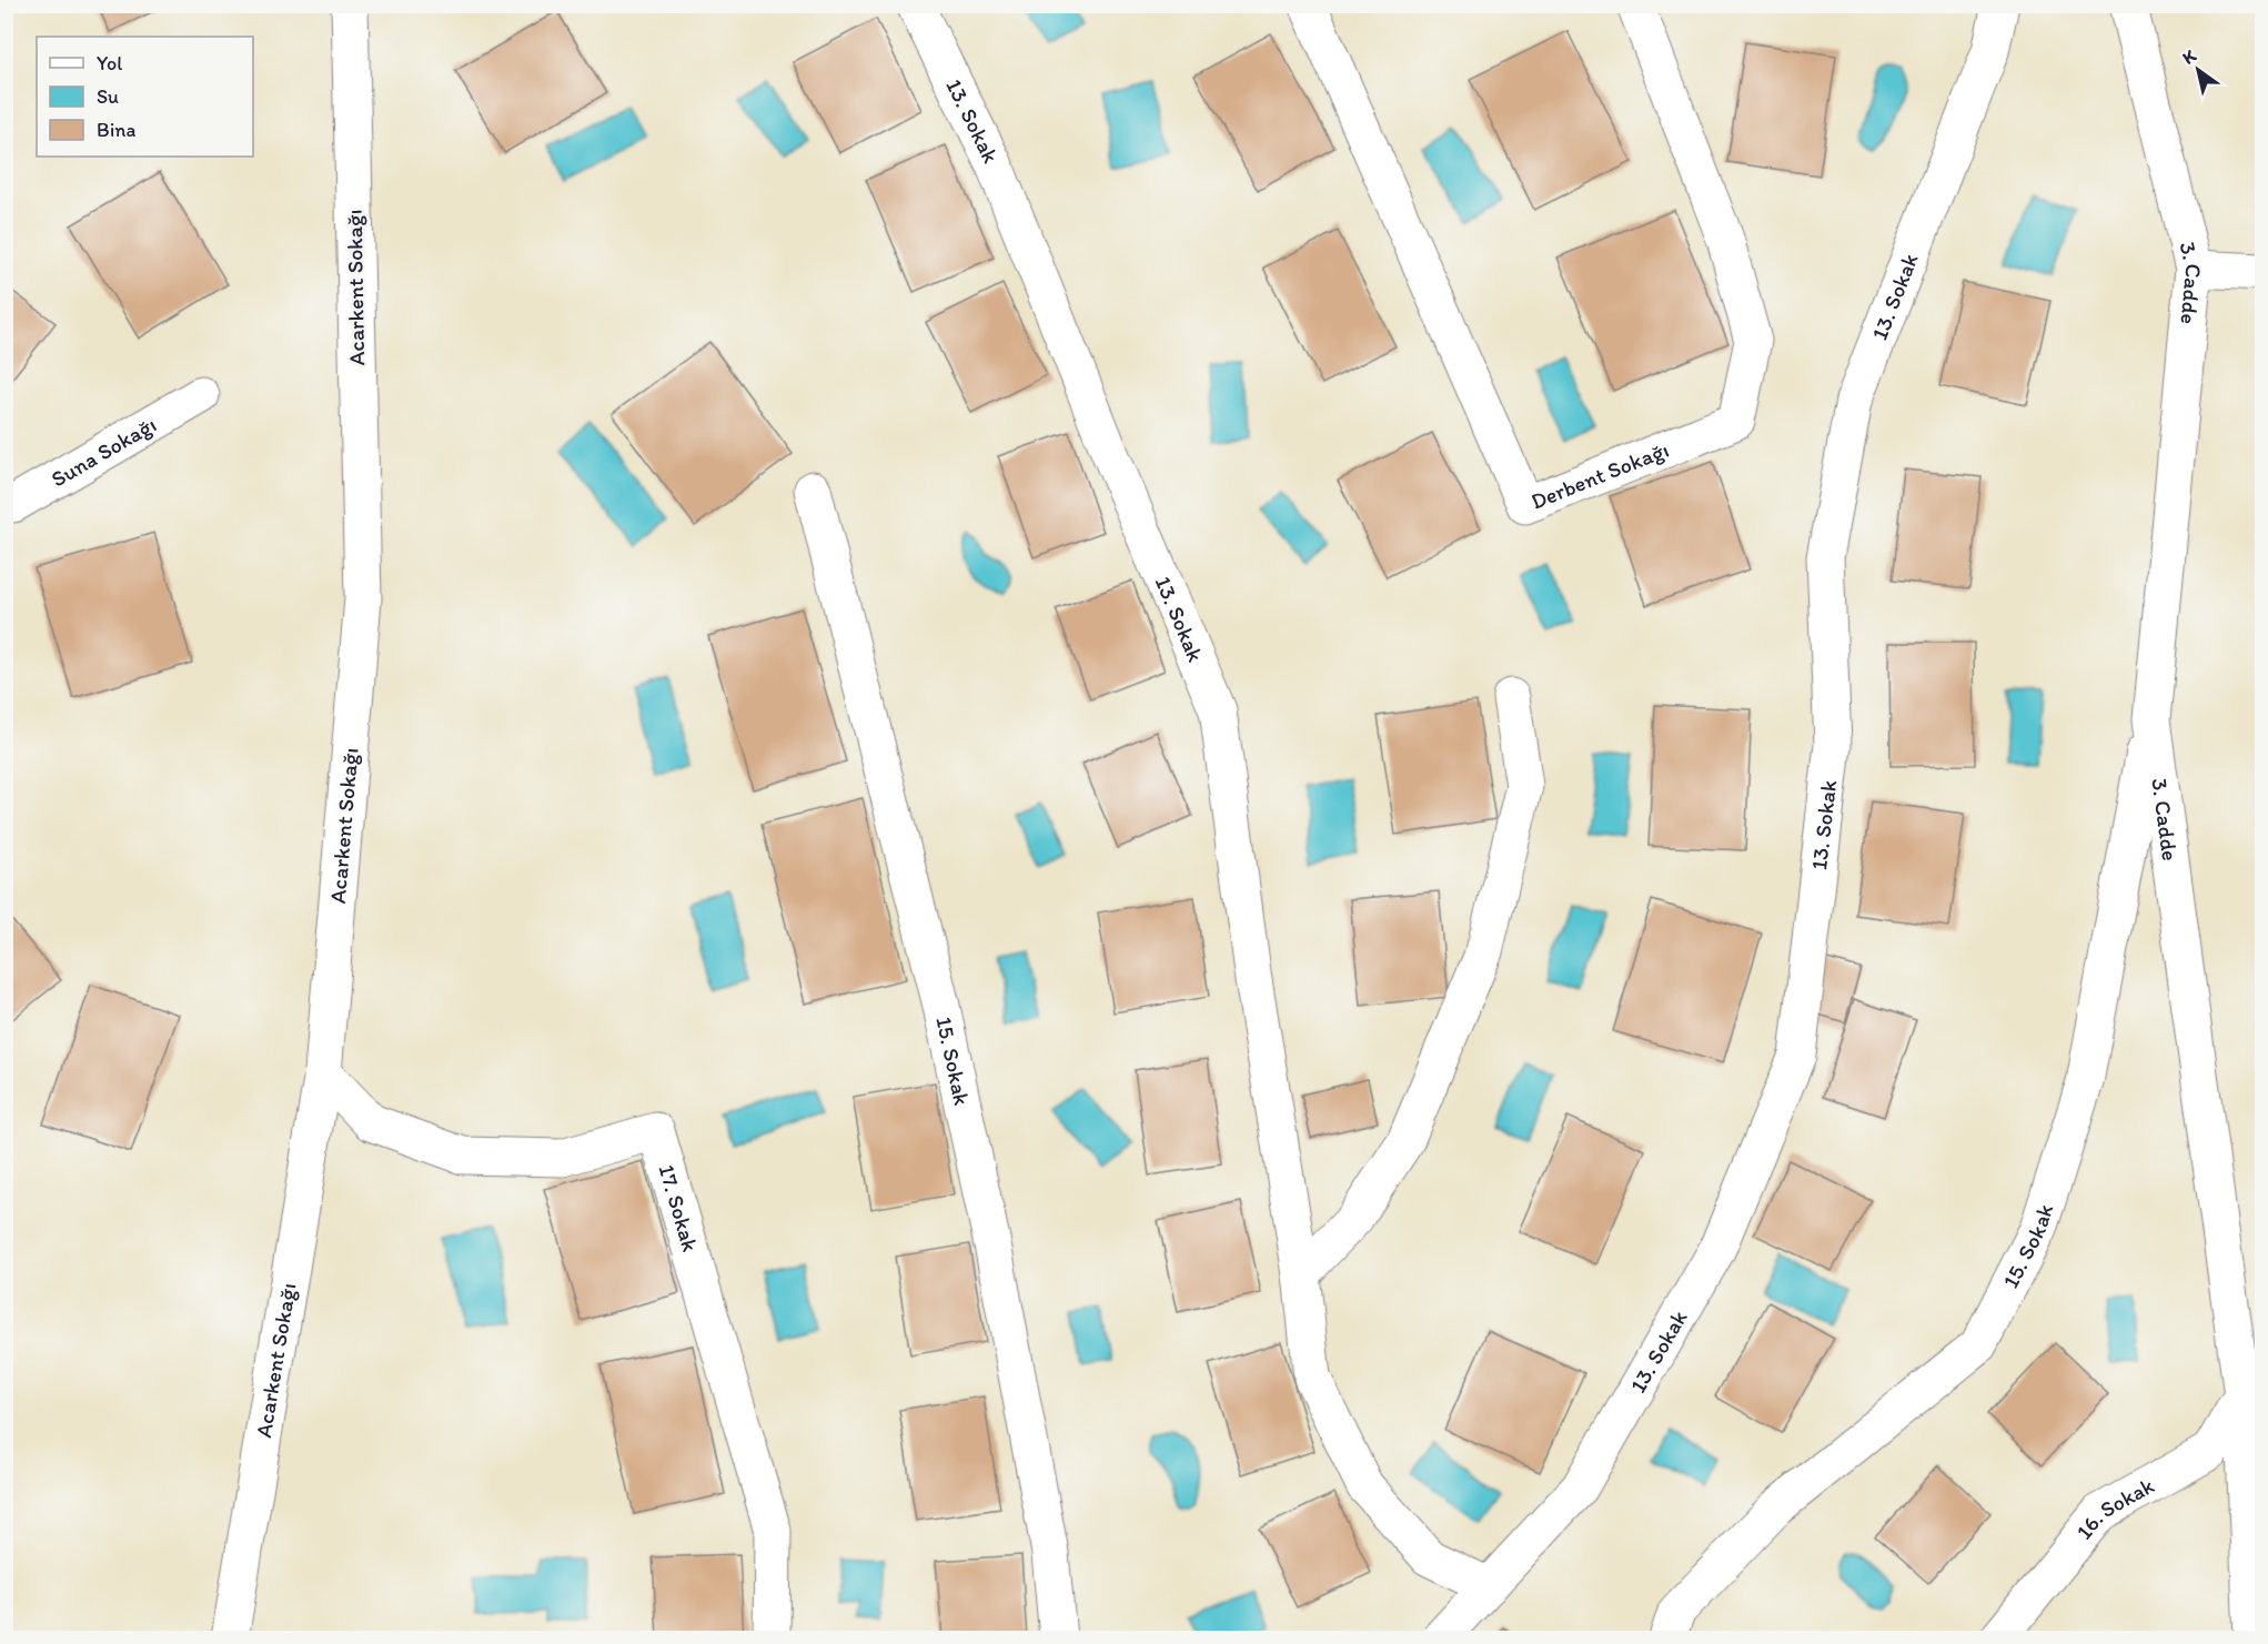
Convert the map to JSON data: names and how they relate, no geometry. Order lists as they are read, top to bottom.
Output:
{
  "streets": {
    "street": [
      "13. Sokak",
      "3. Cadde",
      "Acarkent Sokağı",
      "Suna Sokağı",
      "Derbent Sokağı",
      "15. Sokak",
      "17. Sokak",
      "16. Sokak"
    ]
  },
  "crossings": [
    ["3. Cadde", "15. Sokak"],
    ["3. Cadde", "16. Sokak"],
    ["Acarkent Sokağı", "17. Sokak"]
  ],
  "legend": ["Yol", "Su", "Bina"],
  "north": "top left"
}
